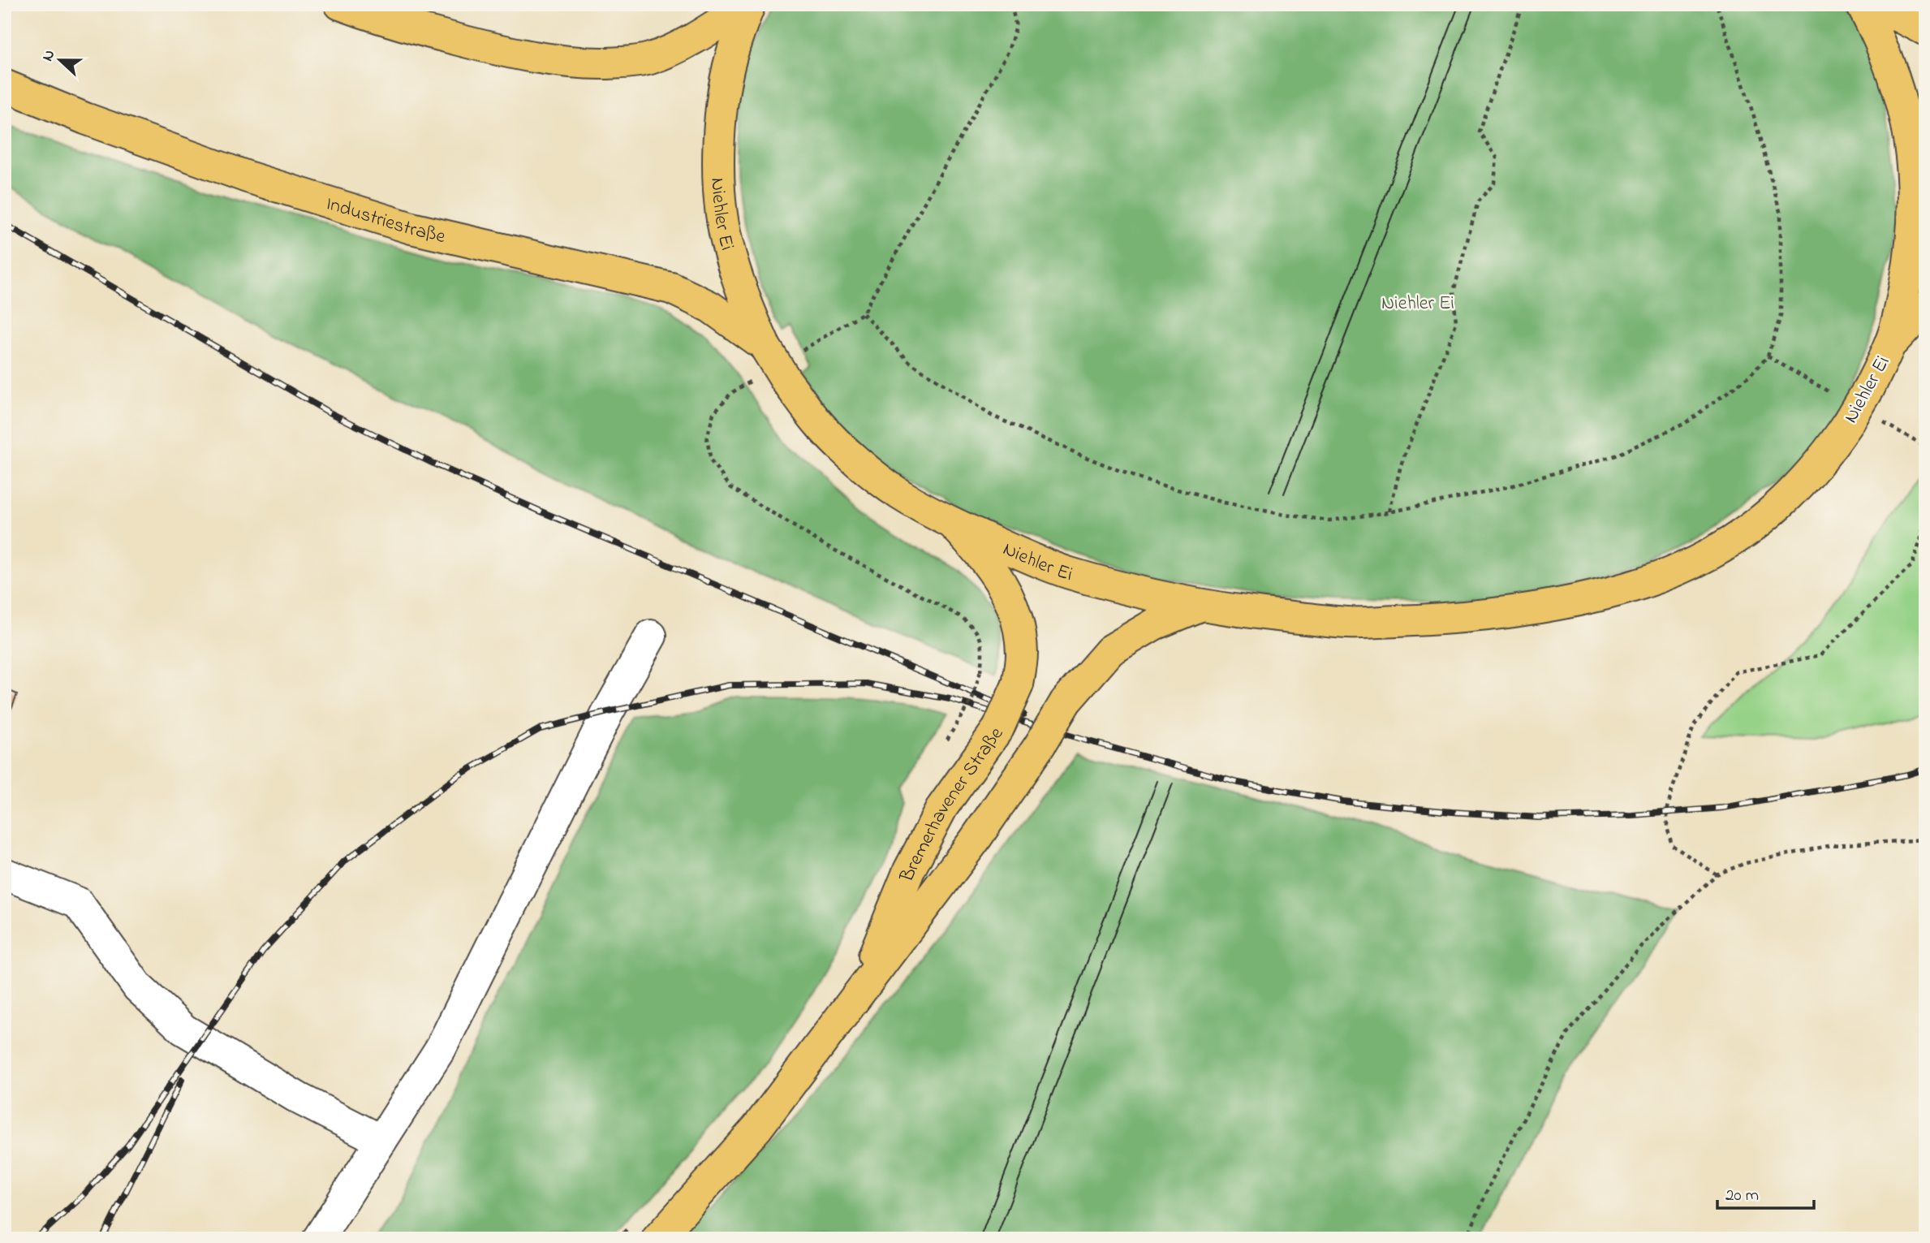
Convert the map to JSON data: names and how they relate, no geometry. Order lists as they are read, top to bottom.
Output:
{
  "streets": {
    "main road": ["Niehler Ei", "Industriestraße", "Bremerhavener Straße"]
  },
  "crossings": [
    ["Niehler Ei", "Industriestraße"],
    ["Niehler Ei", "Bremerhavener Straße"]
  ],
  "parks": ["Niehler Ei"],
  "scale_bar": "20 m",
  "north": "left"
}
